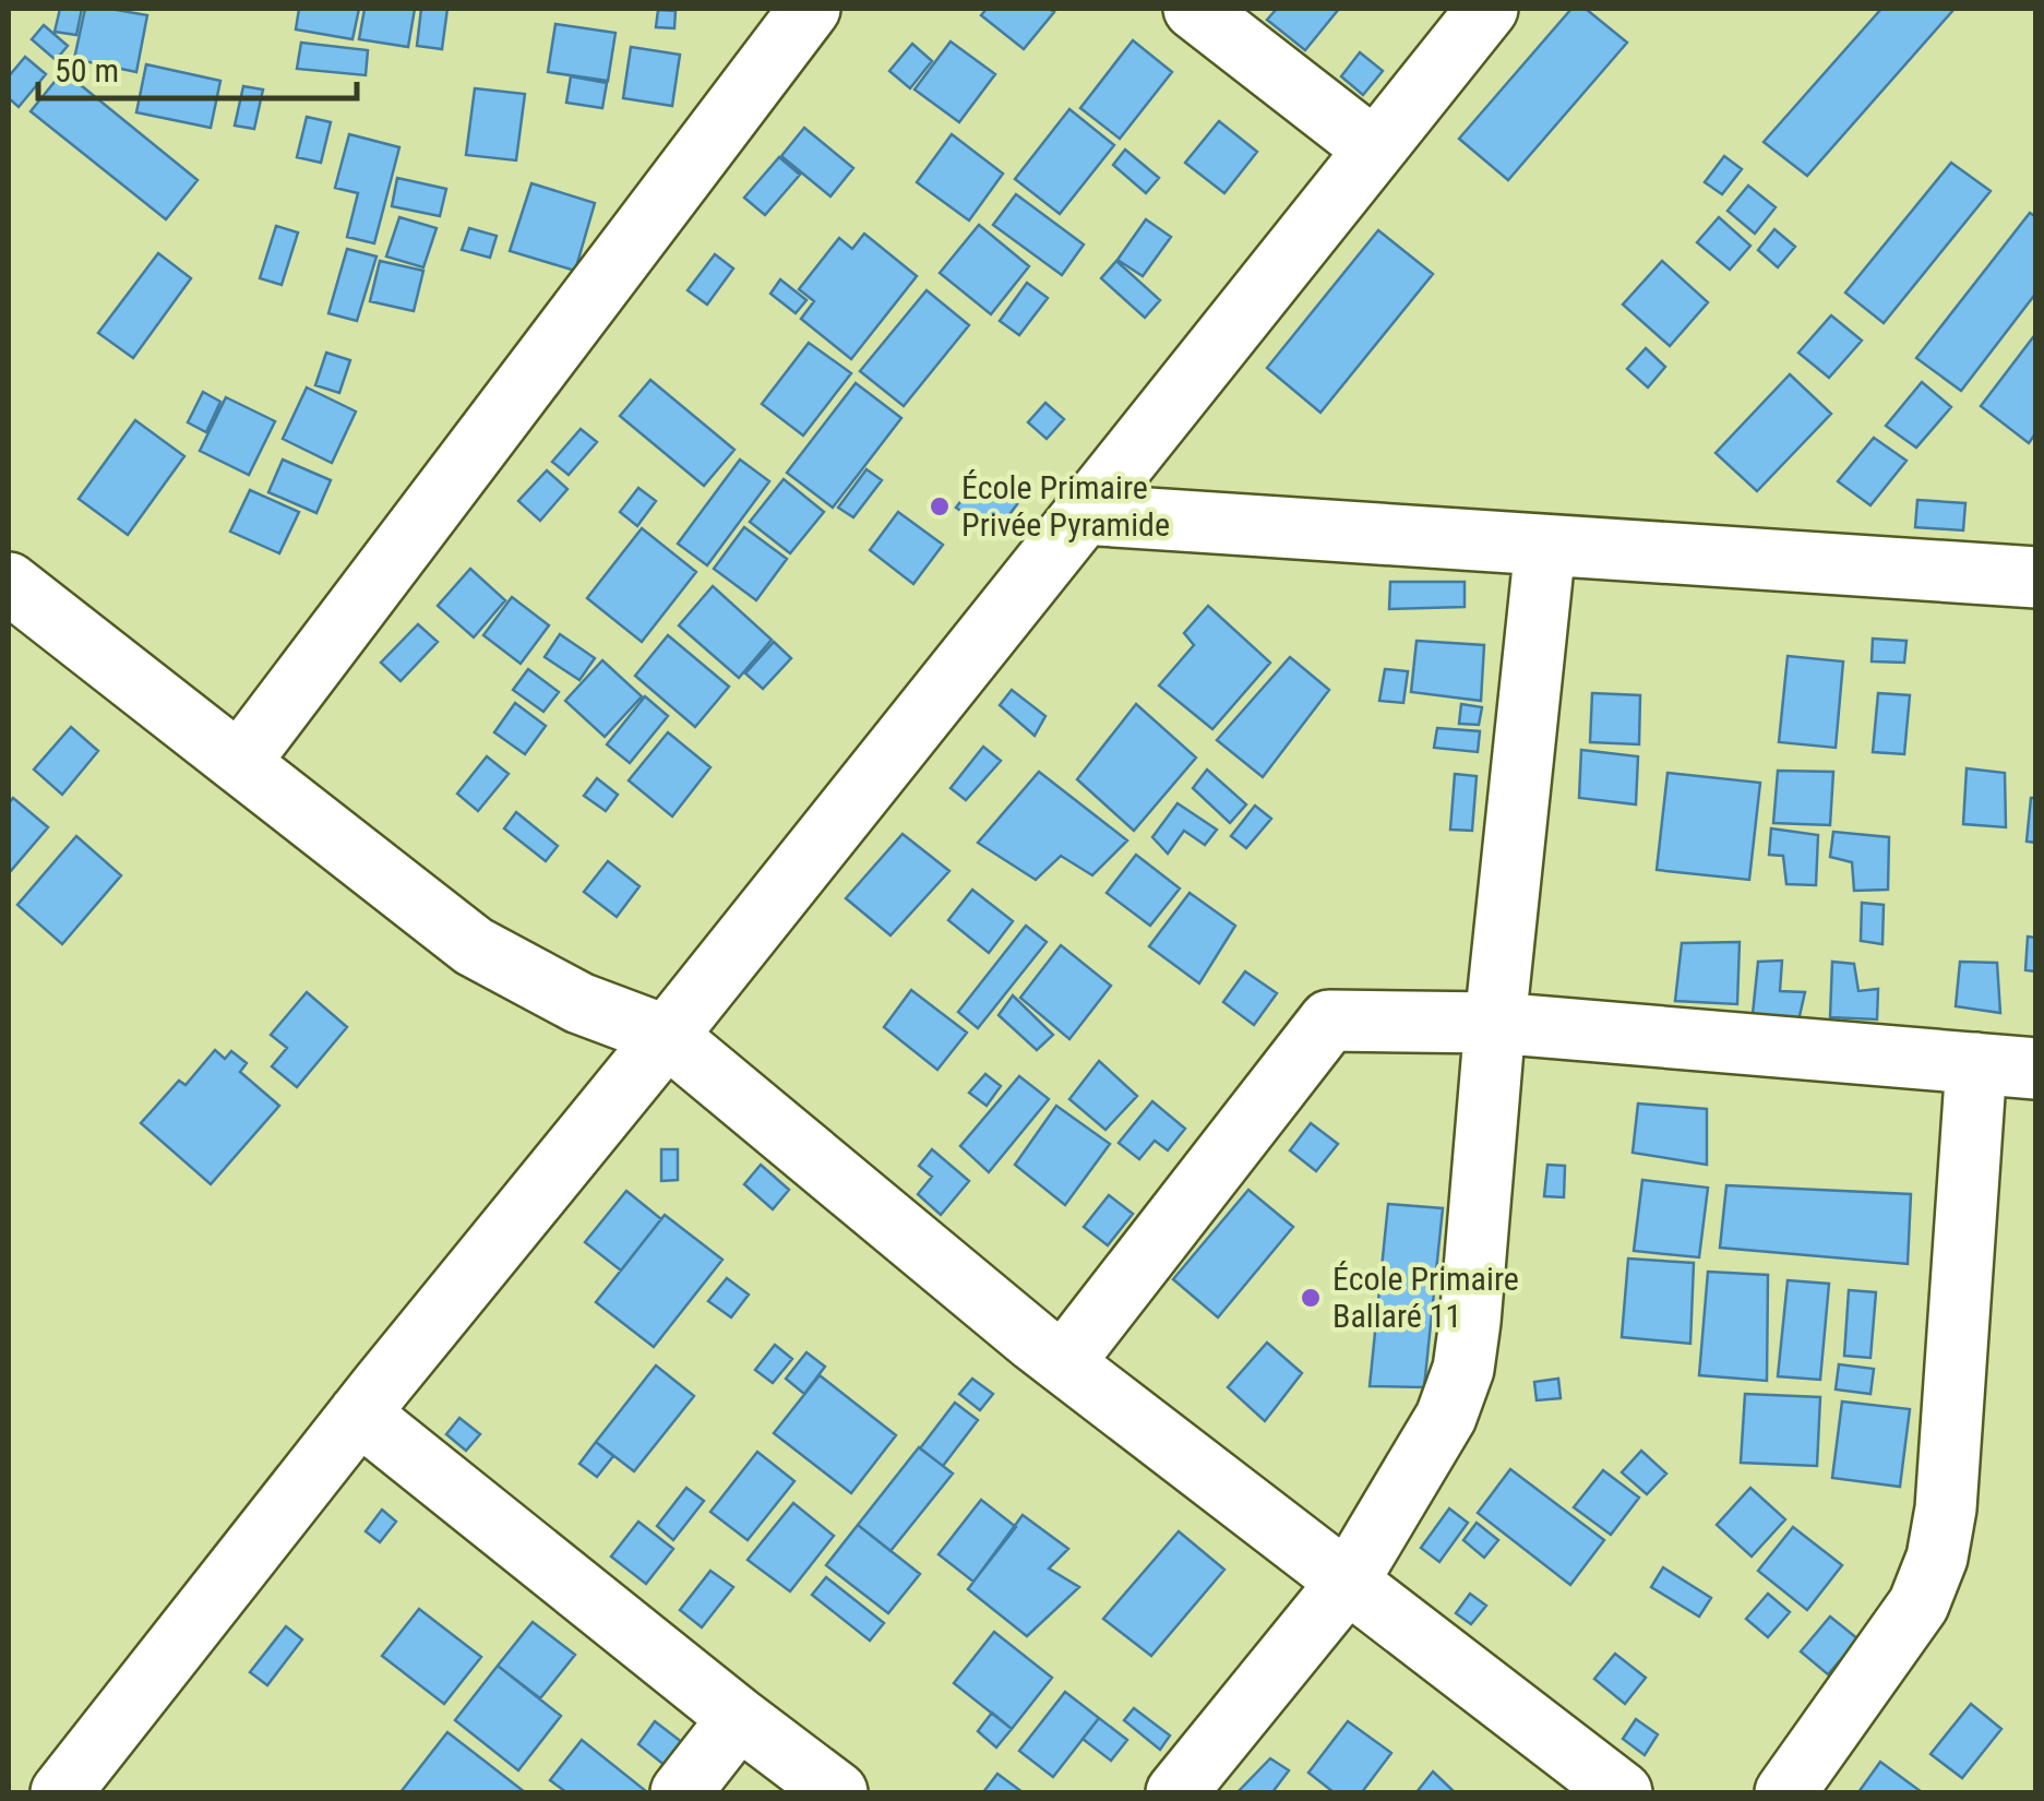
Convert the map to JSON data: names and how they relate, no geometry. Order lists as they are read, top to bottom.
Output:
{
  "places": ["École Primaire Privée Pyramide", "École Primaire Ballaré 11"],
  "scale_bar": "50 m"
}
